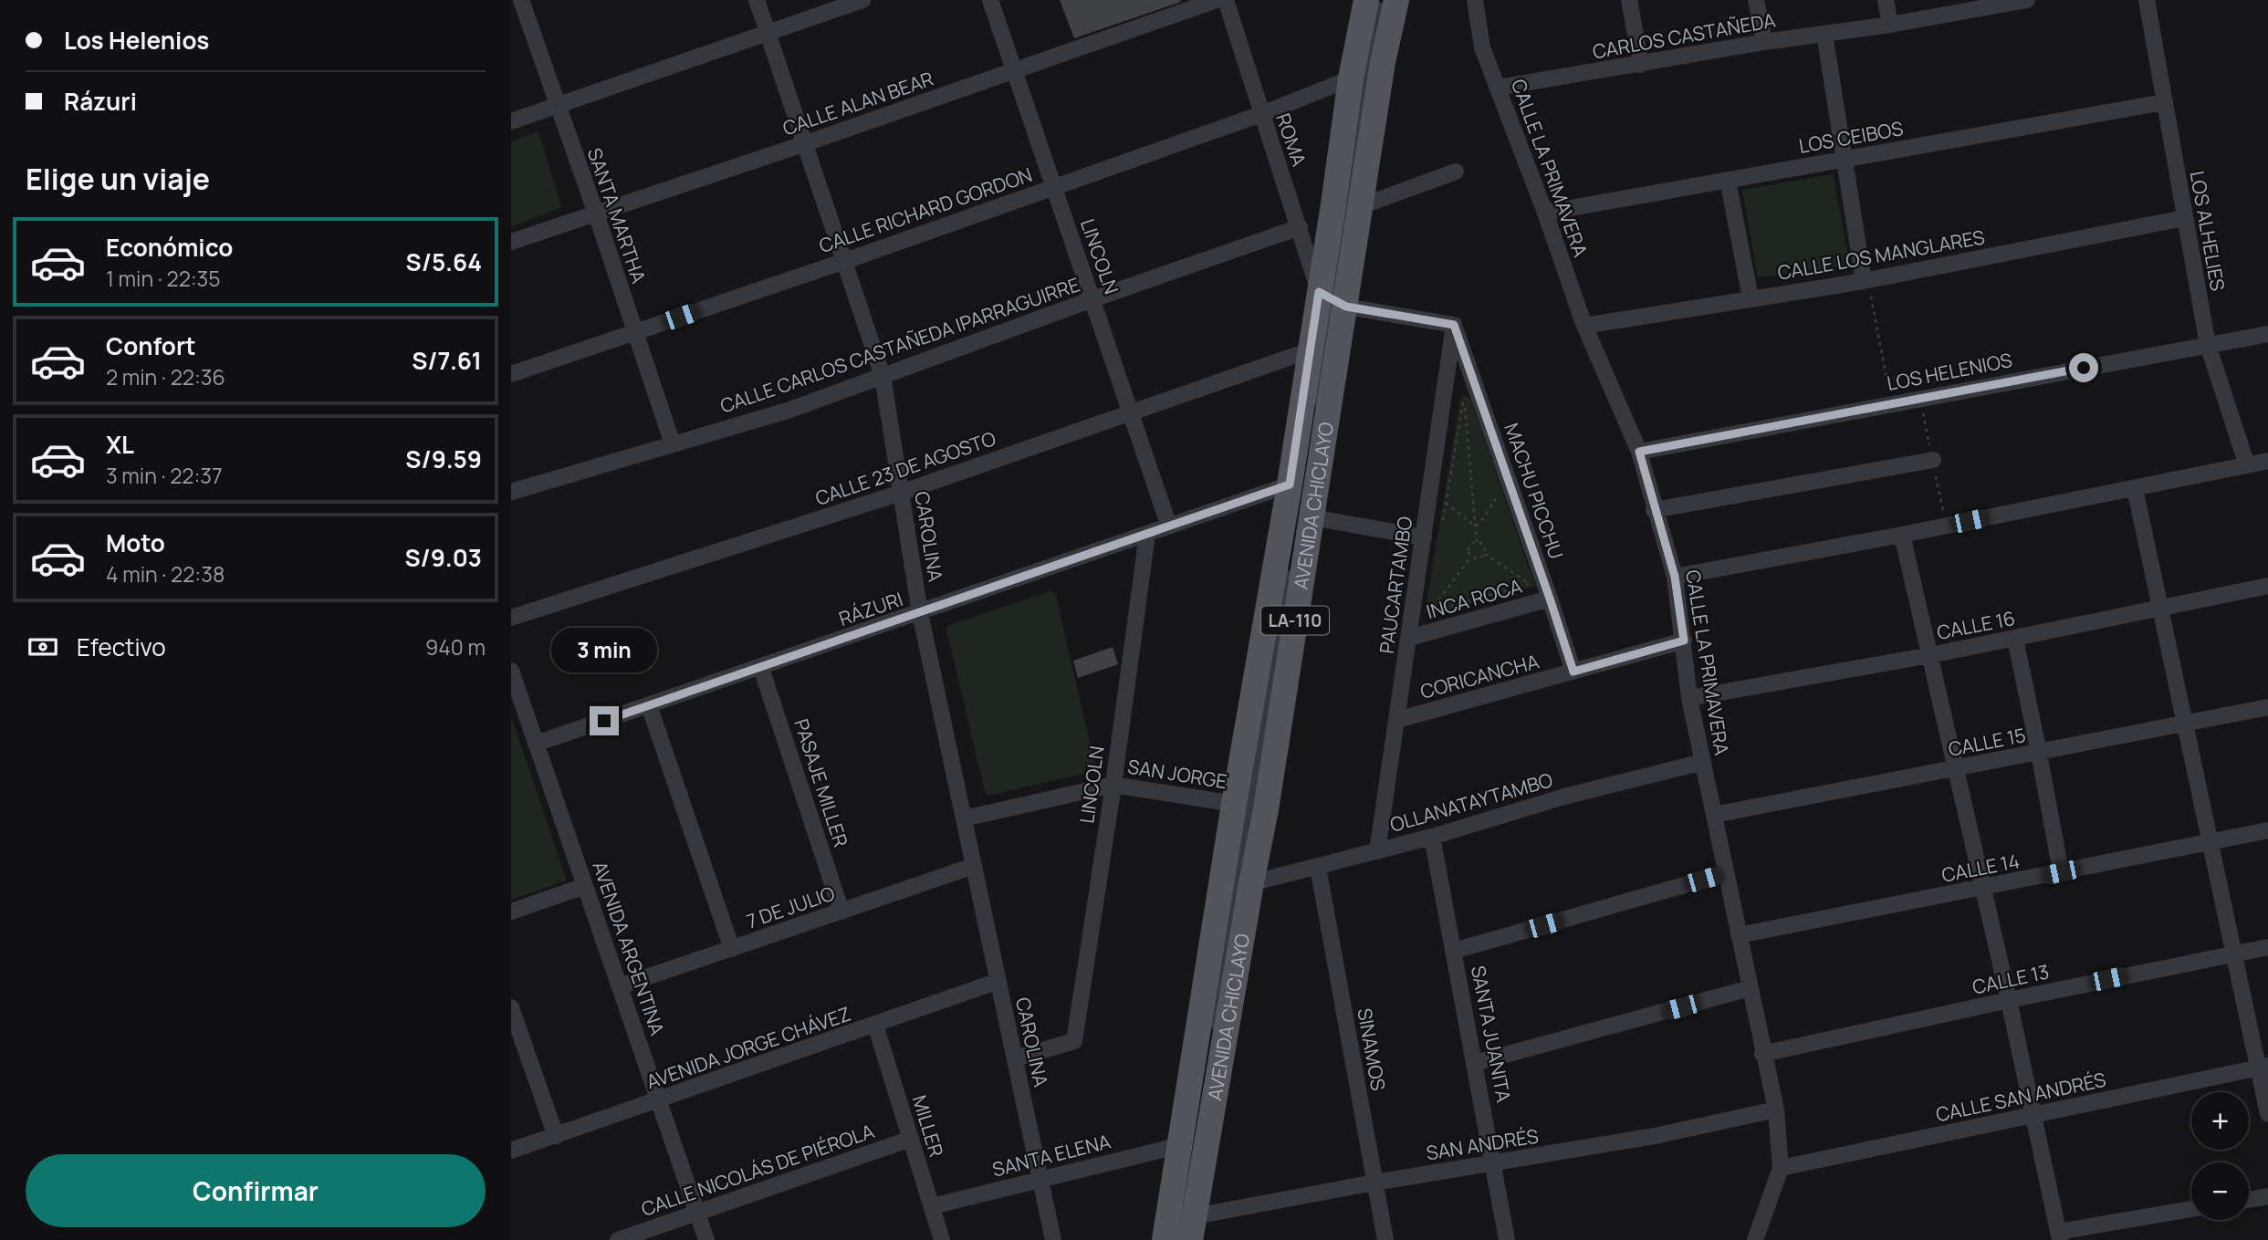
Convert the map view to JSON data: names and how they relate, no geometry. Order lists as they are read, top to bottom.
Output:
{
  "streets": {
    "main road": ["AVENIDA CHICLAYO", "LA-110"],
    "street": [
      "CARLOS CASTAÑEDA",
      "CALLE ALAN BEAR",
      "LOS CEIBOS",
      "ROMA",
      "CALLE LA PRIMAVERA",
      "CALLE RICHARD GORDON",
      "SANTA MARTHA",
      "LOS ALHELIES",
      "CALLE LOS MANGLARES",
      "LINCOLN",
      "CALLE CARLOS CASTAÑEDA IPARRAGUIRRE",
      "LOS HELENIOS",
      "CALLE 23 DE AGOSTO",
      "MACHU PICCHU",
      "CAROLINA",
      "PAUCARTAMBO",
      "INCA ROCA",
      "RÁZURI",
      "CALLE 16",
      "CORICANCHA",
      "CALLE 15",
      "SAN JORGE",
      "PASAJE MILLER",
      "OLLANATAYTAMBO",
      "CALLE 14",
      "7 DE JULIO",
      "AVENIDA ARGENTINA",
      "CALLE 13",
      "SANTA JUANITA",
      "AVENIDA JORGE CHÁVEZ",
      "SINAMOS",
      "CALLE SAN ANDRÉS",
      "MILLER",
      "SAN ANDRÉS",
      "SANTA ELENA",
      "CALLE NICOLÁS DE PIÉROLA"
    ]
  },
  "crossings": [
    ["CARLOS CASTAÑEDA", "CALLE LA PRIMAVERA"],
    ["CALLE ALAN BEAR", "SANTA MARTHA"],
    ["CALLE ALAN BEAR", "LINCOLN"],
    ["CALLE ALAN BEAR", "CAROLINA"],
    ["LOS CEIBOS", "CALLE LA PRIMAVERA"],
    ["LOS CEIBOS", "LOS ALHELIES"],
    ["ROMA", "CALLE RICHARD GORDON"],
    ["ROMA", "CALLE CARLOS CASTAÑEDA IPARRAGUIRRE"],
    ["ROMA", "AVENIDA CHICLAYO"],
    ["CALLE LA PRIMAVERA", "CALLE LOS MANGLARES"],
    ["CALLE LA PRIMAVERA", "LOS HELENIOS"],
    ["CALLE LA PRIMAVERA", "CALLE 16"],
    ["CALLE LA PRIMAVERA", "CORICANCHA"],
    ["CALLE LA PRIMAVERA", "CALLE 15"],
    ["CALLE LA PRIMAVERA", "OLLANATAYTAMBO"],
    ["CALLE LA PRIMAVERA", "CALLE 14"],
    ["CALLE LA PRIMAVERA", "CALLE 13"],
    ["CALLE LA PRIMAVERA", "CALLE SAN ANDRÉS"],
    ["CALLE LA PRIMAVERA", "SAN ANDRÉS"],
    ["CALLE RICHARD GORDON", "SANTA MARTHA"],
    ["CALLE RICHARD GORDON", "LINCOLN"],
    ["CALLE RICHARD GORDON", "AVENIDA CHICLAYO"],
    ["CALLE RICHARD GORDON", "CAROLINA"],
    ["SANTA MARTHA", "CALLE CARLOS CASTAÑEDA IPARRAGUIRRE"],
    ["LOS ALHELIES", "CALLE LOS MANGLARES"],
    ["LOS ALHELIES", "LOS HELENIOS"],
    ["LINCOLN", "CALLE CARLOS CASTAÑEDA IPARRAGUIRRE"],
    ["LINCOLN", "CALLE 23 DE AGOSTO"],
    ["LINCOLN", "CAROLINA"],
    ["LINCOLN", "RÁZURI"],
    ["LINCOLN", "SAN JORGE"],
    ["CALLE CARLOS CASTAÑEDA IPARRAGUIRRE", "CAROLINA"],
    ["CALLE 23 DE AGOSTO", "AVENIDA CHICLAYO"],
    ["CALLE 23 DE AGOSTO", "CAROLINA"],
    ["MACHU PICCHU", "PAUCARTAMBO"],
    ["MACHU PICCHU", "INCA ROCA"],
    ["MACHU PICCHU", "CORICANCHA"],
    ["AVENIDA CHICLAYO", "RÁZURI"],
    ["AVENIDA CHICLAYO", "SAN JORGE"],
    ["AVENIDA CHICLAYO", "OLLANATAYTAMBO"],
    ["AVENIDA CHICLAYO", "SAN ANDRÉS"],
    ["AVENIDA CHICLAYO", "SANTA ELENA"],
    ["CAROLINA", "RÁZURI"],
    ["CAROLINA", "SAN JORGE"],
    ["CAROLINA", "7 DE JULIO"],
    ["CAROLINA", "AVENIDA JORGE CHÁVEZ"],
    ["CAROLINA", "SANTA ELENA"],
    ["PAUCARTAMBO", "INCA ROCA"],
    ["PAUCARTAMBO", "CORICANCHA"],
    ["PAUCARTAMBO", "OLLANATAYTAMBO"],
    ["RÁZURI", "PASAJE MILLER"],
    ["RÁZURI", "AVENIDA ARGENTINA"],
    ["PASAJE MILLER", "7 DE JULIO"],
    ["OLLANATAYTAMBO", "SANTA JUANITA"],
    ["OLLANATAYTAMBO", "SINAMOS"],
    ["7 DE JULIO", "AVENIDA ARGENTINA"],
    ["AVENIDA ARGENTINA", "AVENIDA JORGE CHÁVEZ"],
    ["AVENIDA ARGENTINA", "CALLE NICOLÁS DE PIÉROLA"],
    ["SANTA JUANITA", "SAN ANDRÉS"],
    ["AVENIDA JORGE CHÁVEZ", "MILLER"],
    ["SINAMOS", "SAN ANDRÉS"],
    ["MILLER", "SANTA ELENA"],
    ["MILLER", "CALLE NICOLÁS DE PIÉROLA"]
  ],
  "page": {
    "banner": ["Los Helenios", "Rázuri"],
    "heading": "Elige un viaje",
    "list": [
      {
        "name": "Económico",
        "note": "1 min · 22:35",
        "value": "S/5.64"
      },
      {
        "name": "Confort",
        "note": "2 min · 22:36",
        "value": "S/7.61"
      },
      {
        "name": "XL",
        "note": "3 min · 22:37",
        "value": "S/9.59"
      },
      {
        "name": "Moto",
        "note": "4 min · 22:38",
        "value": "S/9.03"
      }
    ],
    "pay": ["Efectivo", "940 m"],
    "bubble": "3 min",
    "map_buttons": ["+", "−"],
    "buttons": "Confirmar"
  }
}
